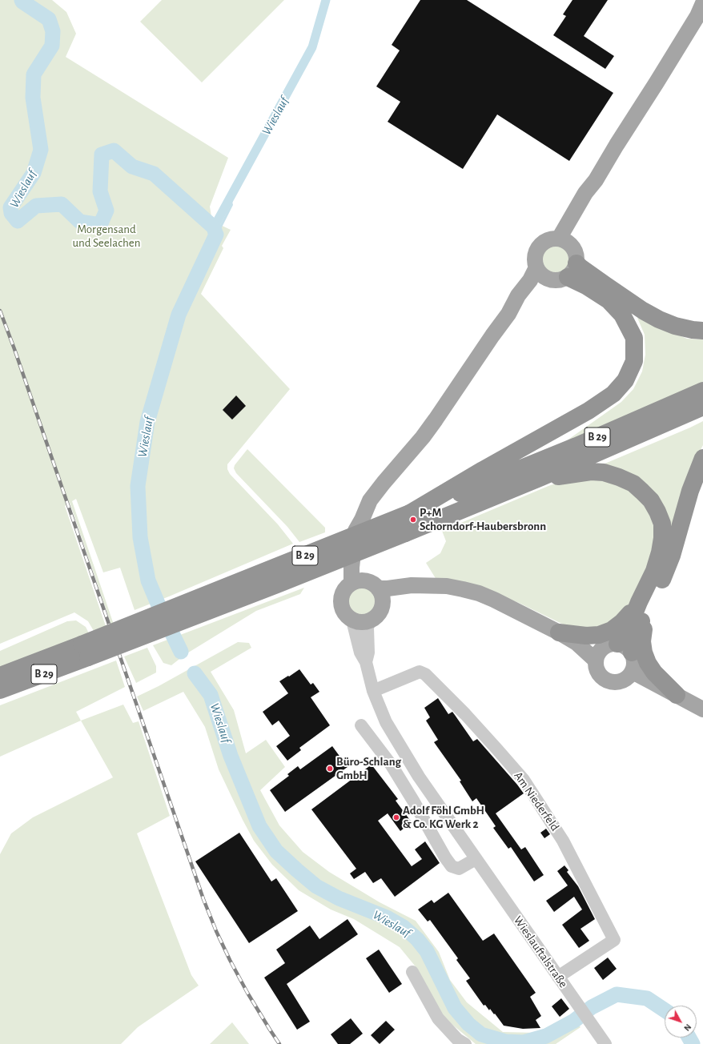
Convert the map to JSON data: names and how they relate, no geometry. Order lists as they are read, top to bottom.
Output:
{
  "streets": {
    "highway": ["B 29"],
    "main road": ["Wieslauftalstraße"],
    "street": ["Am Niederfeld"]
  },
  "crossings": [
    ["Am Niederfeld", "Wieslauftalstraße"]
  ],
  "water": ["Wieslauf"],
  "parks": ["Morgensand und Seelachen"],
  "places": ["P+M Schorndorf-Haubersbronn", "Büro-Schlang GmbH", "Adolf Föhl GmbH & Co. KG Werk 2"],
  "north": "bottom right"
}
